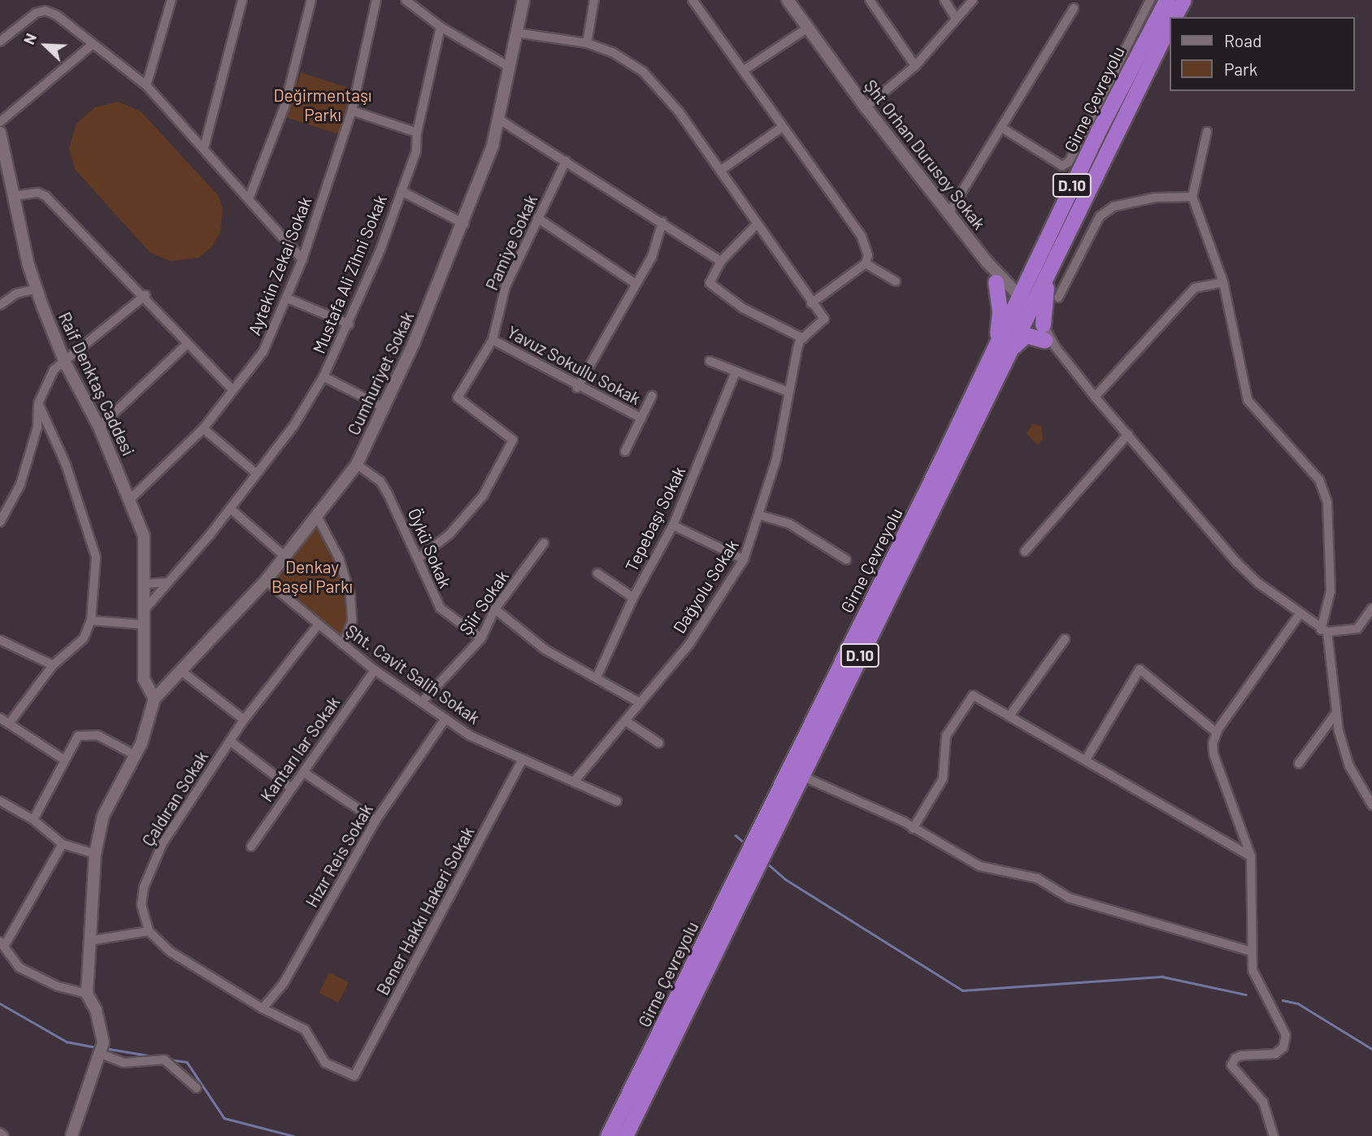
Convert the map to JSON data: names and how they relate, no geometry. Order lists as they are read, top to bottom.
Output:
{
  "streets": {
    "highway": ["Girne Çevreyolu", "D.10"],
    "street": [
      "Şht Orhan Durusoy Sokak",
      "Pamiye Sokak",
      "Aytekin Zekai Sokak",
      "Mustafa Ali Zihni Sokak",
      "Yavuz Sokullu Sokak",
      "Cumhuriyet Sokak",
      "Raif Denktaş Caddesi",
      "Tepebaşı Sokak",
      "Öykü Sokak",
      "Dağyolu Sokak",
      "Şiir Sokak",
      "Şht. Cavit Salih Sokak",
      "Kantarı lar Sokak",
      "Çaldıran Sokak",
      "Hızır Reis Sokak",
      "Bener Hakkı Hakeri Sokak"
    ]
  },
  "crossings": [
    ["Girne Çevreyolu", "Şht Orhan Durusoy Sokak"],
    ["Pamiye Sokak", "Yavuz Sokullu Sokak"],
    ["Pamiye Sokak", "Öykü Sokak"],
    ["Aytekin Zekai Sokak", "Raif Denktaş Caddesi"],
    ["Mustafa Ali Zihni Sokak", "Raif Denktaş Caddesi"],
    ["Cumhuriyet Sokak", "Raif Denktaş Caddesi"],
    ["Cumhuriyet Sokak", "Öykü Sokak"],
    ["Cumhuriyet Sokak", "Şht. Cavit Salih Sokak"],
    ["Öykü Sokak", "Şiir Sokak"],
    ["Dağyolu Sokak", "Şht. Cavit Salih Sokak"],
    ["Şiir Sokak", "Şht. Cavit Salih Sokak"],
    ["Şht. Cavit Salih Sokak", "Kantarı lar Sokak"],
    ["Şht. Cavit Salih Sokak", "Çaldıran Sokak"],
    ["Şht. Cavit Salih Sokak", "Hızır Reis Sokak"],
    ["Şht. Cavit Salih Sokak", "Bener Hakkı Hakeri Sokak"],
    ["Hızır Reis Sokak", "Bener Hakkı Hakeri Sokak"]
  ],
  "parks": ["Değirmentaşı Parkı", "Denkay Başel Parkı"],
  "legend": ["Road", "Park"],
  "north": "top left"
}
